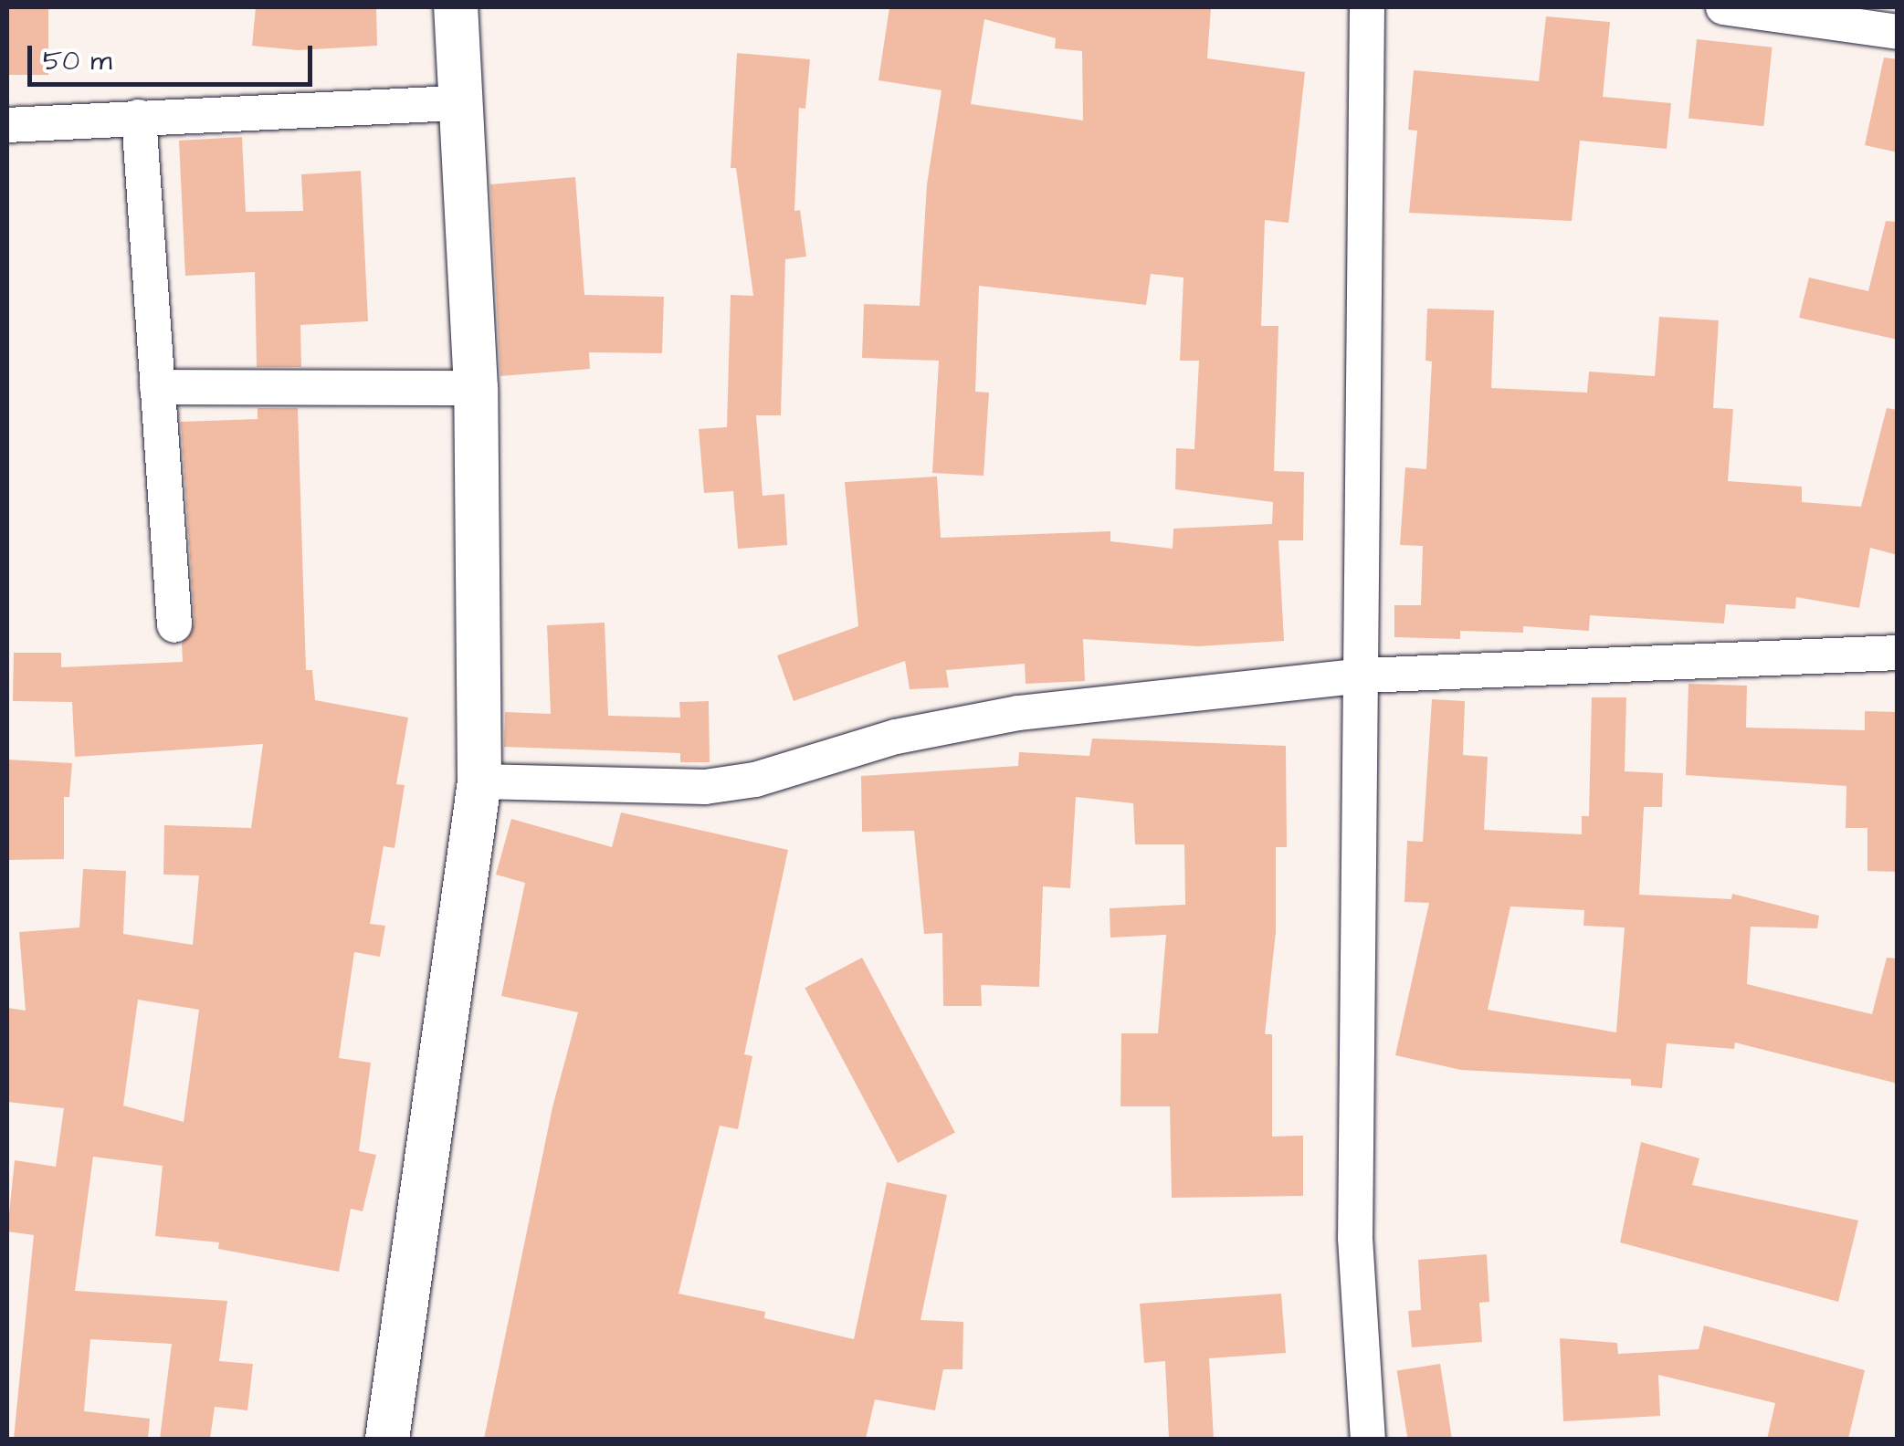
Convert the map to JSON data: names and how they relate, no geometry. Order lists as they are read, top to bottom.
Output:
{
  "scale_bar": "50 m"
}
